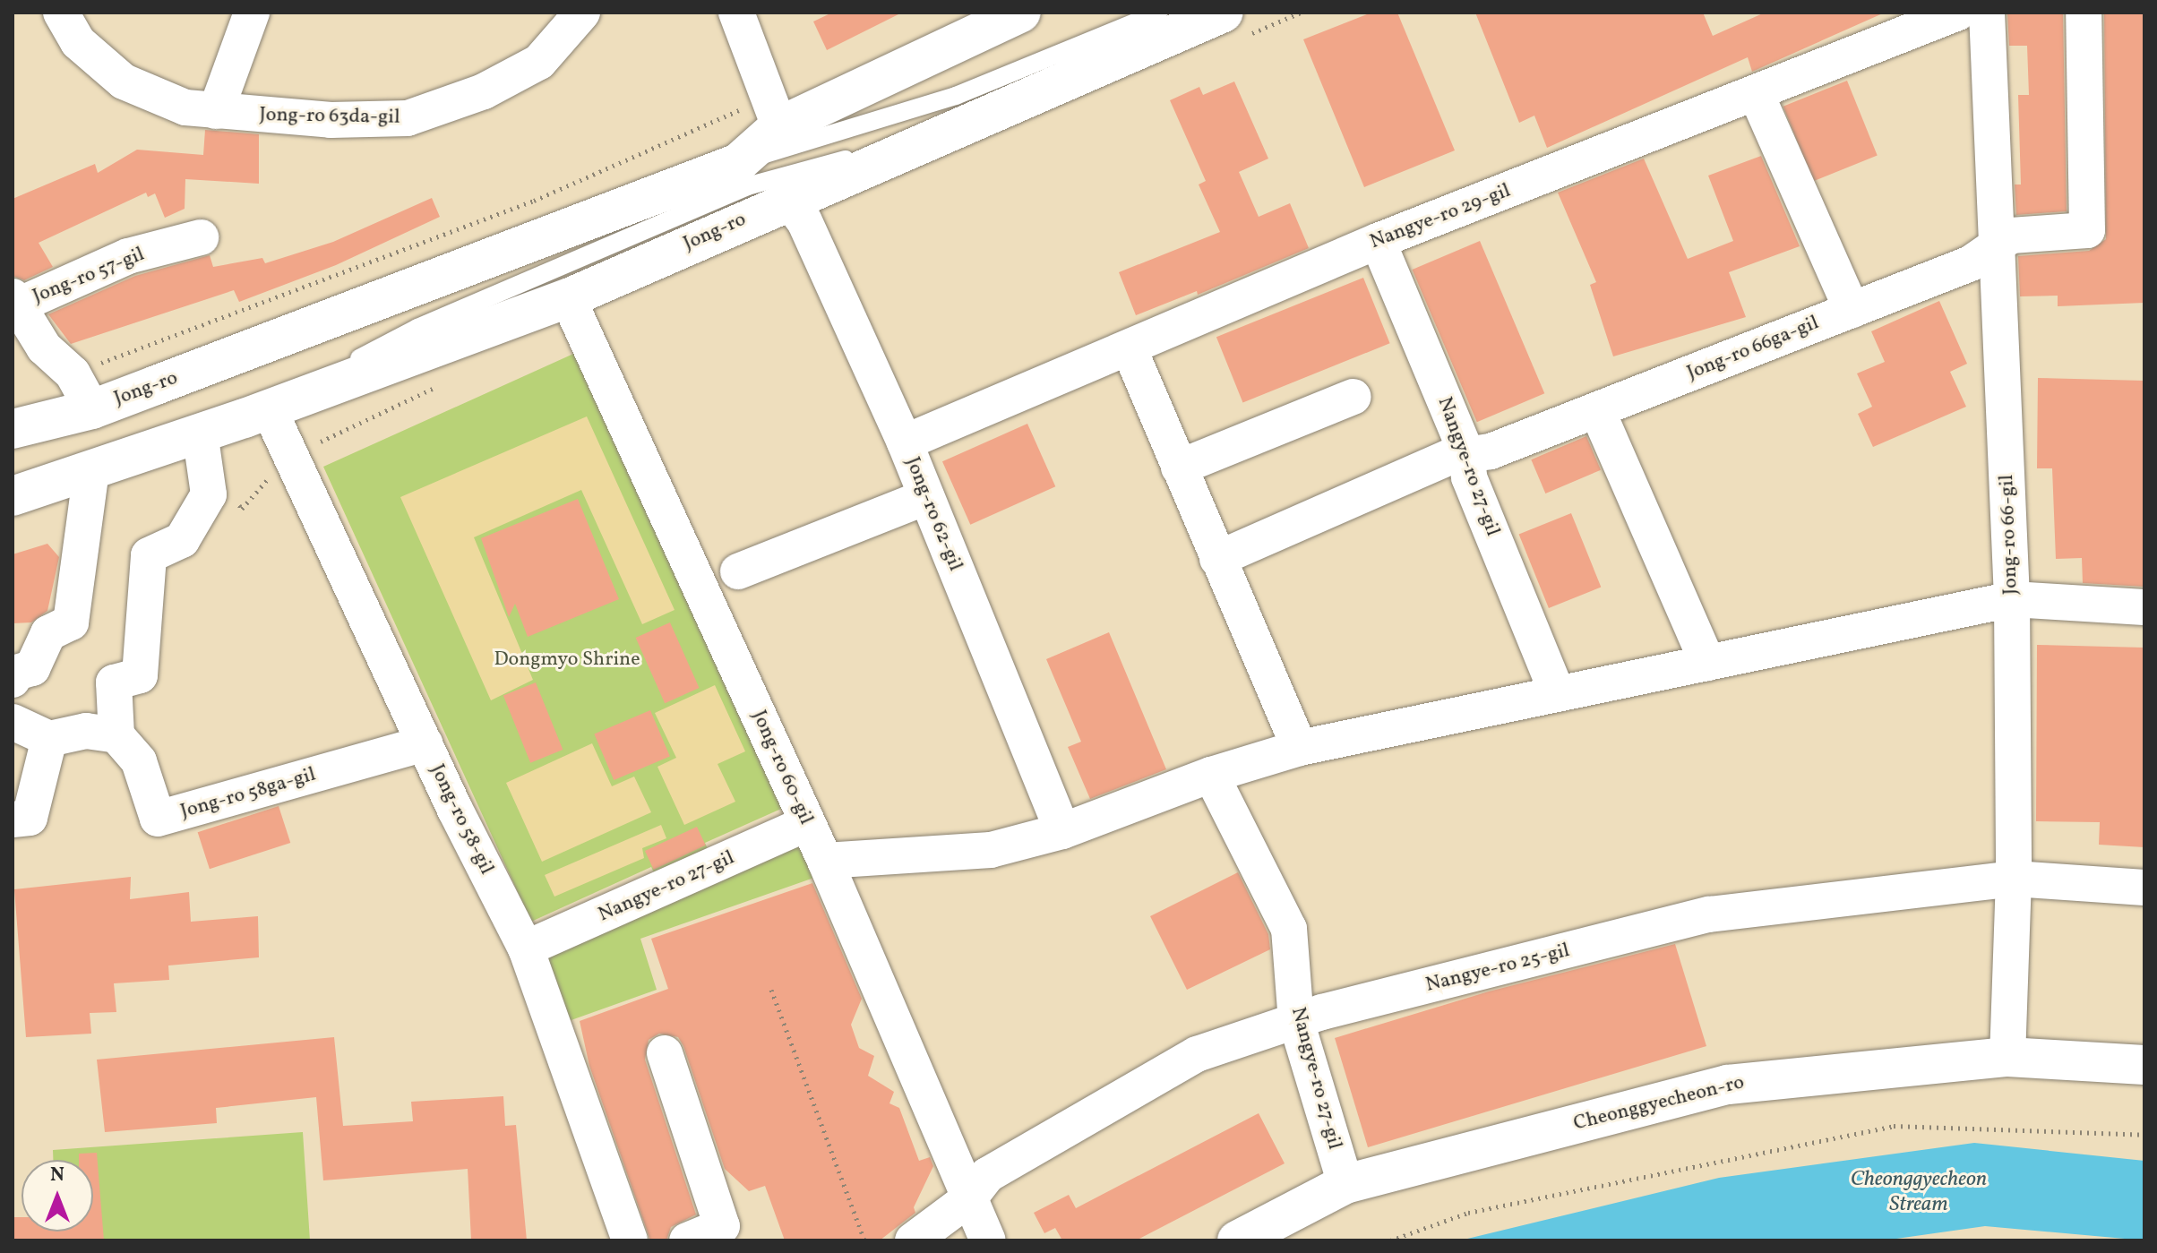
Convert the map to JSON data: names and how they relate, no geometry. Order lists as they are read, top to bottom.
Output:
{
  "streets": {
    "main road": ["Jong-ro", "Cheonggyecheon-ro"],
    "street": [
      "Jong-ro 63da-gil",
      "Nangye-ro 29-gil",
      "Jong-ro 57-gil",
      "Jong-ro 66ga-gil",
      "Nangye-ro 27-gil",
      "Jong-ro 62-gil",
      "Jong-ro 66-gil",
      "Jong-ro 60-gil",
      "Jong-ro 58ga-gil",
      "Jong-ro 58-gil",
      "Nangye-ro 25-gil"
    ]
  },
  "crossings": [
    ["Nangye-ro 29-gil", "Nangye-ro 27-gil"],
    ["Nangye-ro 29-gil", "Jong-ro 62-gil"],
    ["Jong-ro", "Jong-ro 57-gil"],
    ["Jong-ro", "Jong-ro 62-gil"],
    ["Jong-ro", "Jong-ro 60-gil"],
    ["Jong-ro", "Jong-ro 58-gil"],
    ["Jong-ro 66ga-gil", "Nangye-ro 27-gil"],
    ["Jong-ro 66ga-gil", "Jong-ro 66-gil"],
    ["Nangye-ro 27-gil", "Jong-ro 60-gil"],
    ["Nangye-ro 27-gil", "Jong-ro 58-gil"],
    ["Nangye-ro 27-gil", "Nangye-ro 25-gil"],
    ["Nangye-ro 27-gil", "Cheonggyecheon-ro"],
    ["Jong-ro 66-gil", "Nangye-ro 25-gil"],
    ["Jong-ro 66-gil", "Cheonggyecheon-ro"],
    ["Jong-ro 60-gil", "Nangye-ro 25-gil"],
    ["Jong-ro 58ga-gil", "Jong-ro 58-gil"]
  ],
  "water": ["Cheonggyecheon Stream"],
  "parks": ["Dongmyo Shrine"],
  "north": "top"
}
